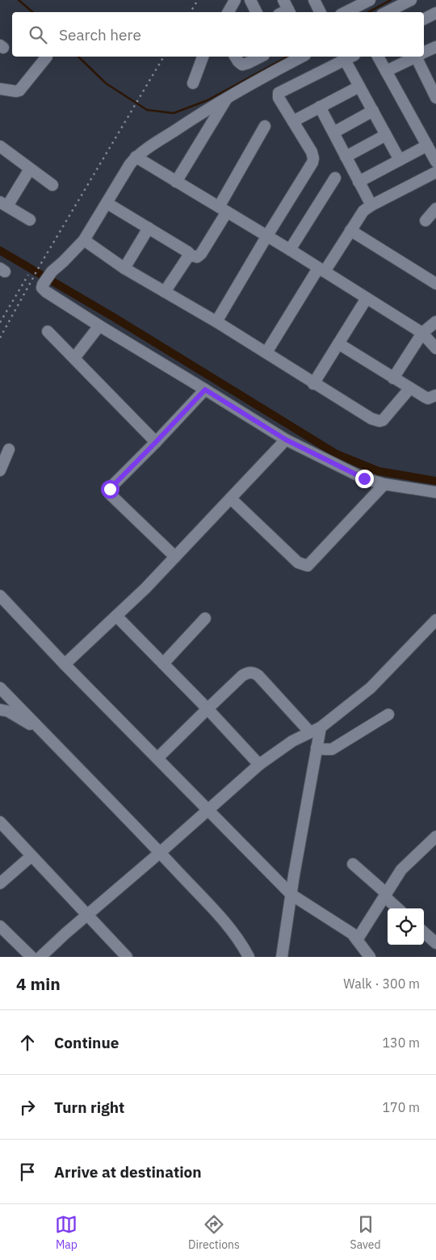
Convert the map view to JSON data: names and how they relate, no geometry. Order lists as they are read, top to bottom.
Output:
{
  "page": {
    "search": "Search here",
    "heading": ["4 min", "Walk · 300 m"],
    "list": [
      ["Continue", "130 m"],
      ["Turn right", "170 m"],
      "Arrive at destination"
    ],
    "nav": ["Map", "Directions", "Saved"]
  }
}
